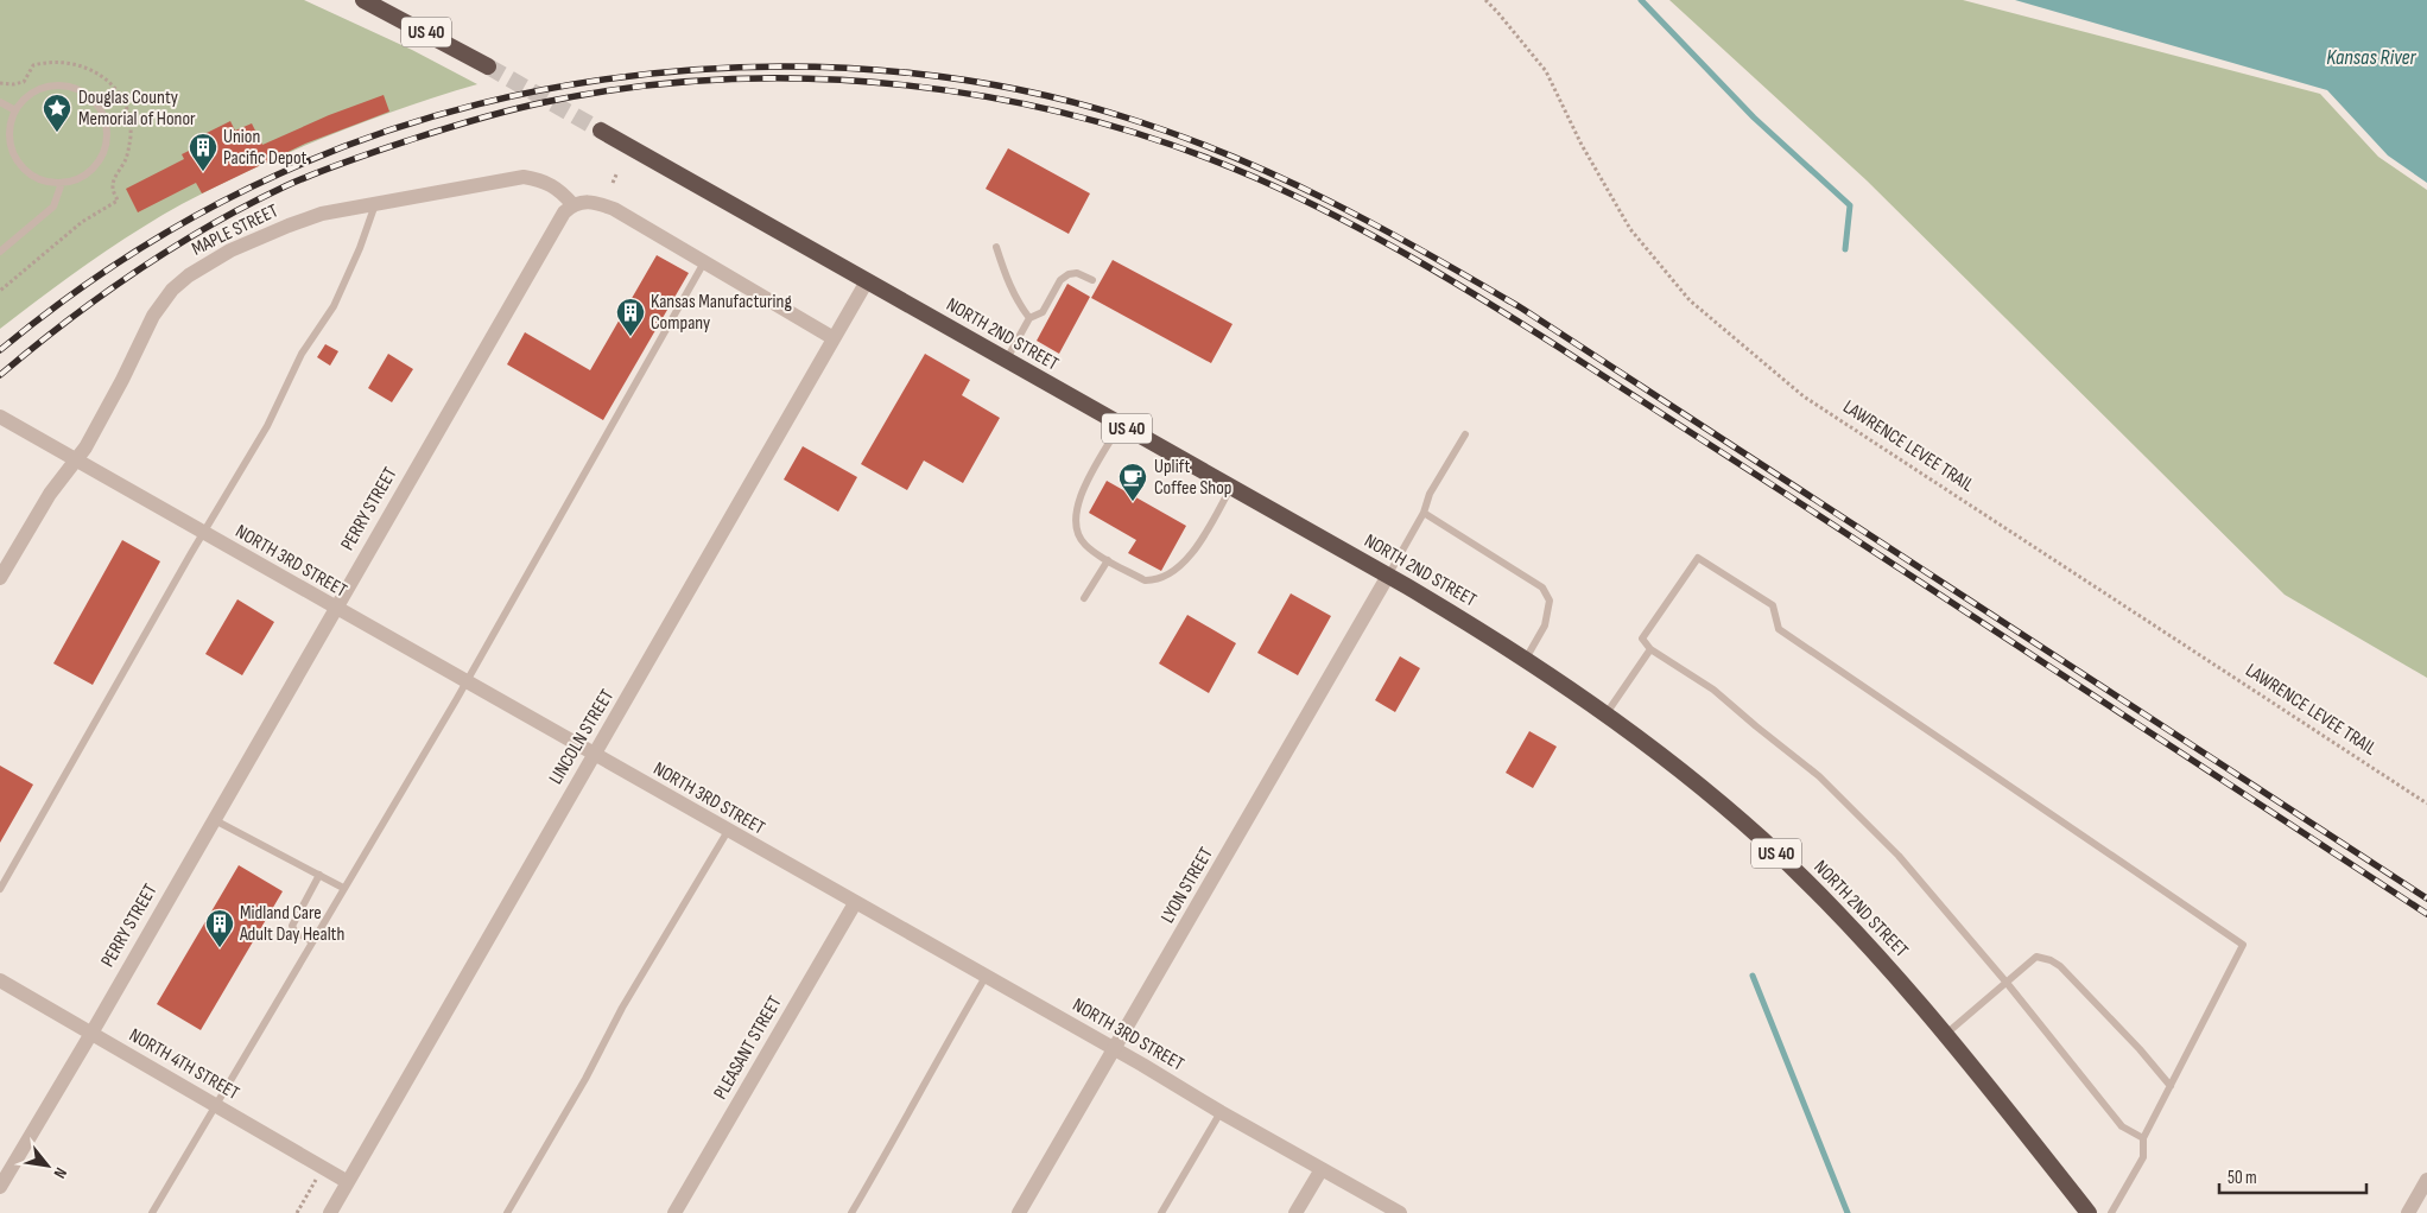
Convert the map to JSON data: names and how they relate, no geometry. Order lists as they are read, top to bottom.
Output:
{
  "streets": {
    "highway": ["US 40", "NORTH 2ND STREET"],
    "street": [
      "MAPLE STREET",
      "PERRY STREET",
      "NORTH 3RD STREET",
      "LINCOLN STREET",
      "LYON STREET",
      "PLEASANT STREET",
      "NORTH 4TH STREET"
    ],
    "path": ["LAWRENCE LEVEE TRAIL"]
  },
  "crossings": [
    ["MAPLE STREET", "PERRY STREET"],
    ["MAPLE STREET", "NORTH 3RD STREET"],
    ["NORTH 2ND STREET", "LINCOLN STREET"],
    ["NORTH 2ND STREET", "LYON STREET"],
    ["PERRY STREET", "NORTH 3RD STREET"],
    ["PERRY STREET", "NORTH 4TH STREET"],
    ["NORTH 3RD STREET", "LINCOLN STREET"],
    ["NORTH 3RD STREET", "LYON STREET"],
    ["NORTH 3RD STREET", "PLEASANT STREET"],
    ["LINCOLN STREET", "NORTH 4TH STREET"]
  ],
  "water": ["Kansas River"],
  "places": {
    "place": ["Douglas County Memorial of Honor"],
    "building": ["Union Pacific Depot", "Kansas Manufacturing Company", "Midland Care Adult Day Health"],
    "cafe": ["Uplift Coffee Shop"]
  },
  "scale_bar": "50 m",
  "north": "bottom right"
}
